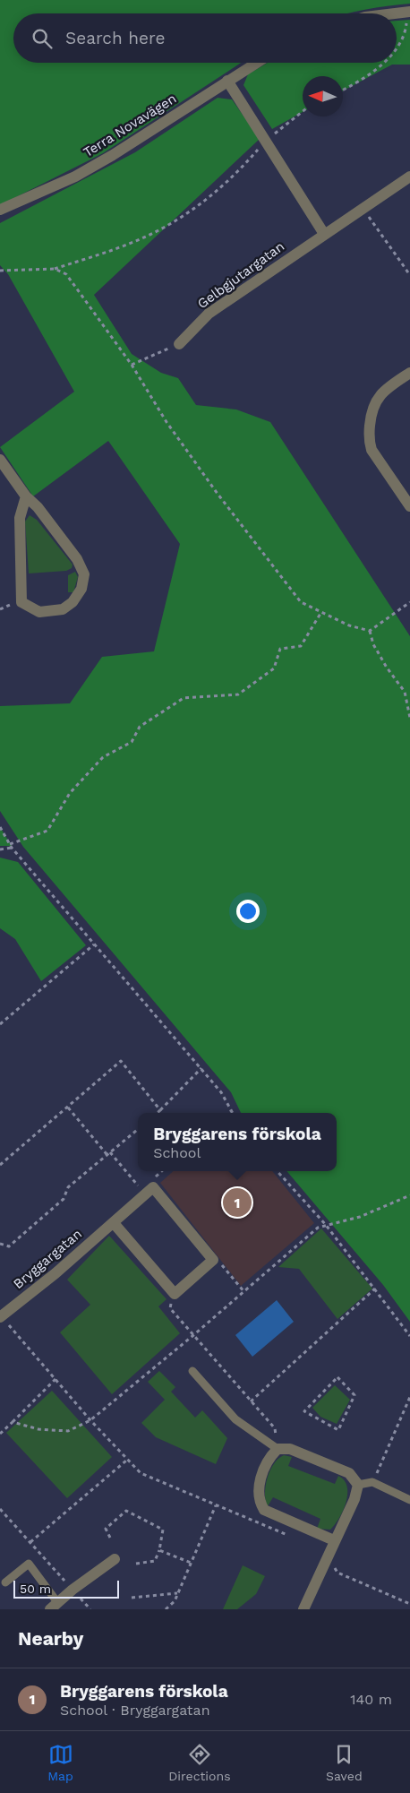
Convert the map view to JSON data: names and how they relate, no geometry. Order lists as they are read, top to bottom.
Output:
{
  "streets": {
    "street": ["Terra Novavägen", "Gelbgjutargatan", "Bryggargatan"]
  },
  "scale_bar": "50 m",
  "north": "left",
  "page": {
    "search": "Search here",
    "popup": ["Bryggarens förskola", "School"],
    "pins": "1",
    "scale": "50 m",
    "heading": "Nearby",
    "list": [
      {
        "mark": "1",
        "name": "Bryggarens förskola",
        "note": "School · Bryggargatan",
        "value": "140 m"
      }
    ],
    "nav": ["Map", "Directions", "Saved"]
  }
}
